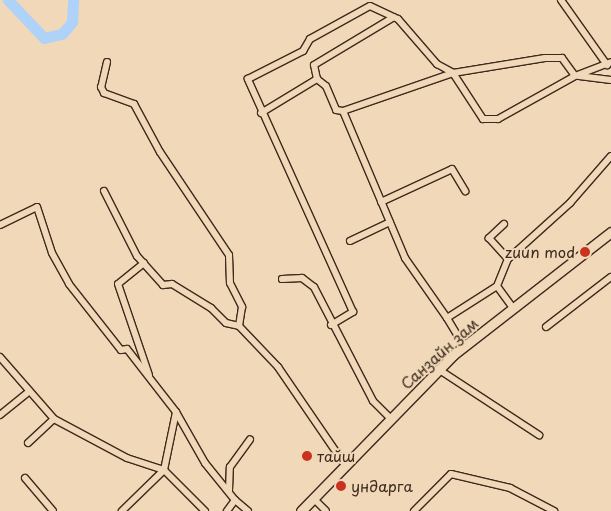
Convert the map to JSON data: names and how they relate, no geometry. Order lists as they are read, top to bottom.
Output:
{
  "streets": {
    "main road": ["Санзайн зам"]
  },
  "places": ["zuun mod", "тайш", "ундарга"]
}
